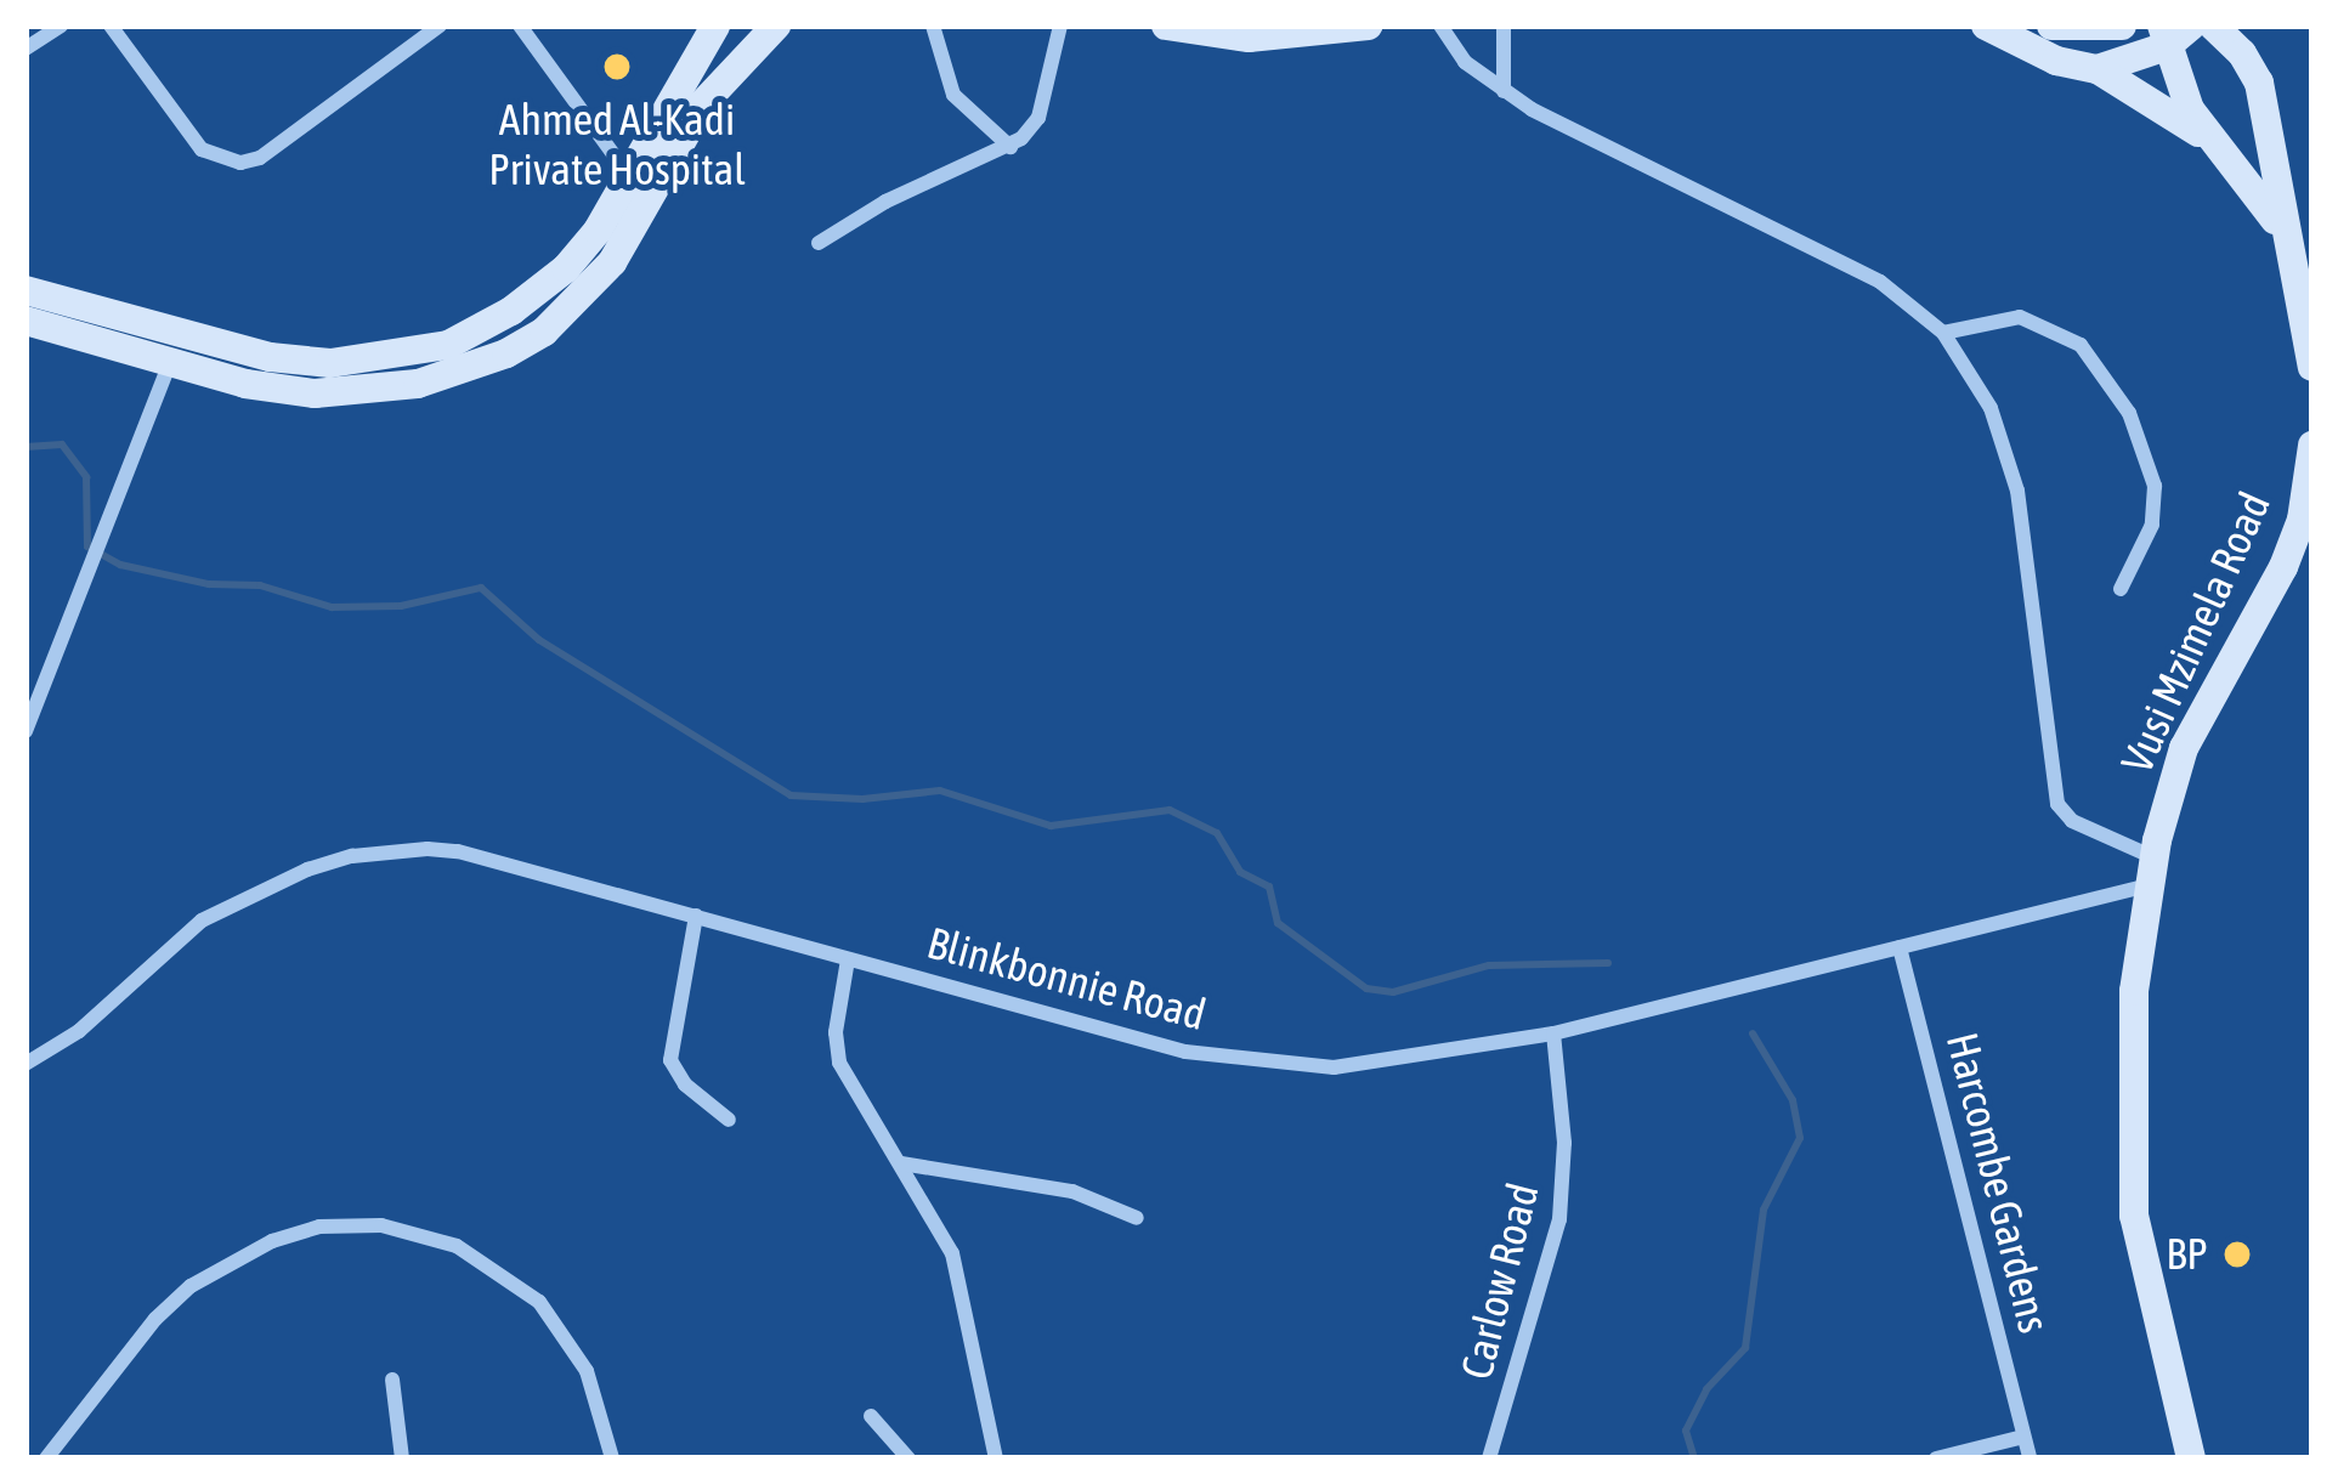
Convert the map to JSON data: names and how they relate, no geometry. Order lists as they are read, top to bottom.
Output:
{
  "streets": {
    "main road": ["Vusi Mzimela Road"],
    "street": ["Blinkbonnie Road", "Harcombe Gardens", "Carlow Road"]
  },
  "crossings": [
    ["Vusi Mzimela Road", "Blinkbonnie Road"],
    ["Blinkbonnie Road", "Harcombe Gardens"],
    ["Blinkbonnie Road", "Carlow Road"]
  ],
  "places": ["Ahmed Al-Kadi Private Hospital", "BP"]
}
